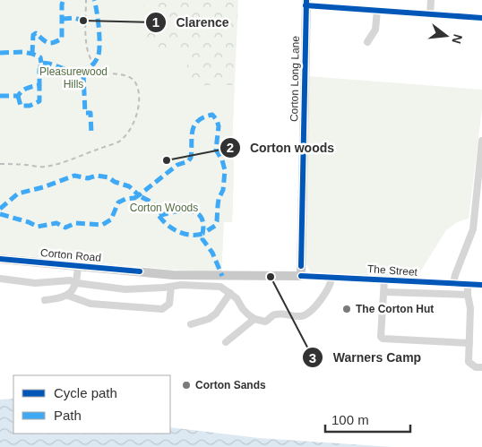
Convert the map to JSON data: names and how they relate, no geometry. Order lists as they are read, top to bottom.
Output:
{
  "streets": {
    "main road": ["Corton Long Lane", "Corton Road", "The Street"]
  },
  "crossings": [
    ["Corton Long Lane", "The Street"],
    ["Corton Road", "The Street"]
  ],
  "parks": ["Pleasurewood Hills", "Corton Woods"],
  "places": [
    "Clarence",
    "Corton woods",
    "Warners Camp",
    "The Corton Hut",
    "Corton Sands"
  ],
  "legend": ["Cycle path", "Path"],
  "scale_bar": "100 m",
  "north": "right"
}
